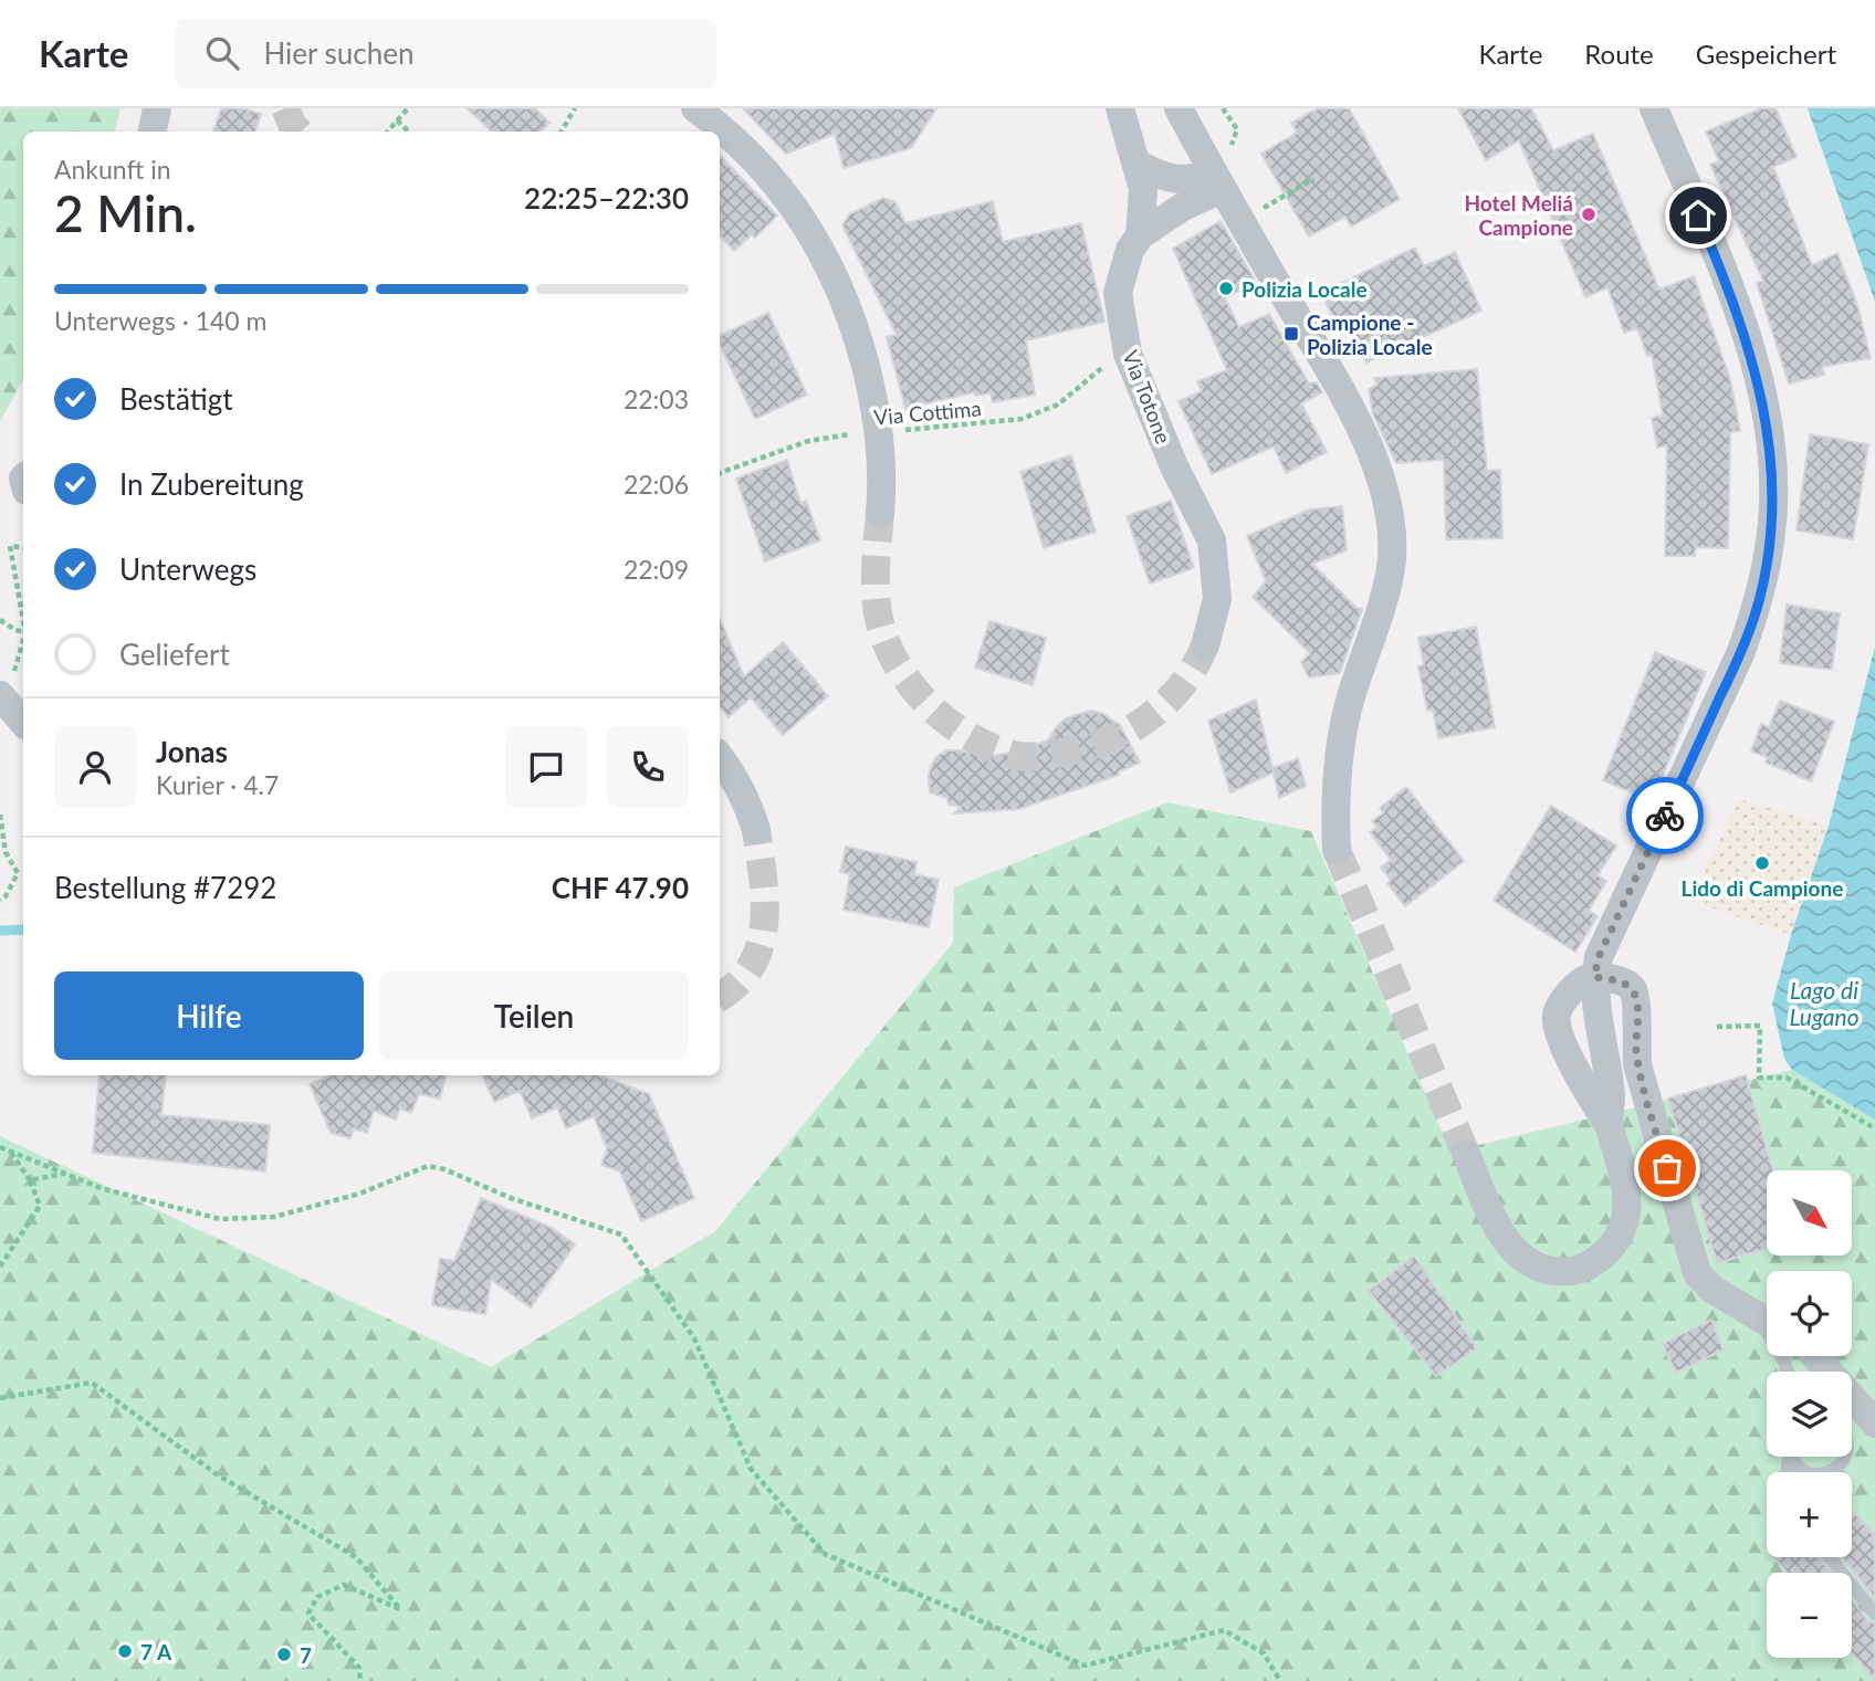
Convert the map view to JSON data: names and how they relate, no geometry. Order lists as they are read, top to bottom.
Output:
{
  "streets": {
    "street": ["Via Totone"],
    "path": ["Via Cottima"]
  },
  "crossings": [
    ["Via Totone", "Via Cottima"]
  ],
  "water": ["Lago di Lugano"],
  "places": {
    "other": [
      "Hotel Meliá Campione",
      "Polizia Locale",
      "Lido di Campione",
      "7 A",
      "7"
    ],
    "transit": ["Campione - Polizia Locale"]
  },
  "north": "bottom right",
  "page": {
    "header": "Karte",
    "search": "Hier suchen",
    "nav": ["Karte", "Route", "Gespeichert"],
    "heading": ["2 Min.", "Ankunft in", "22:25–22:30"],
    "panel": [
      "Jonas",
      "Kurier · 4.7",
      "Bestellung #7292",
      "CHF 47.90"
    ],
    "bar": "Unterwegs · 140 m",
    "list": [
      ["Bestätigt", "22:03"],
      ["In Zubereitung", "22:06"],
      ["Unterwegs", "22:09"],
      "Geliefert"
    ],
    "buttons": ["Hilfe", "Teilen"],
    "map_buttons": ["+", "−"]
  }
}
